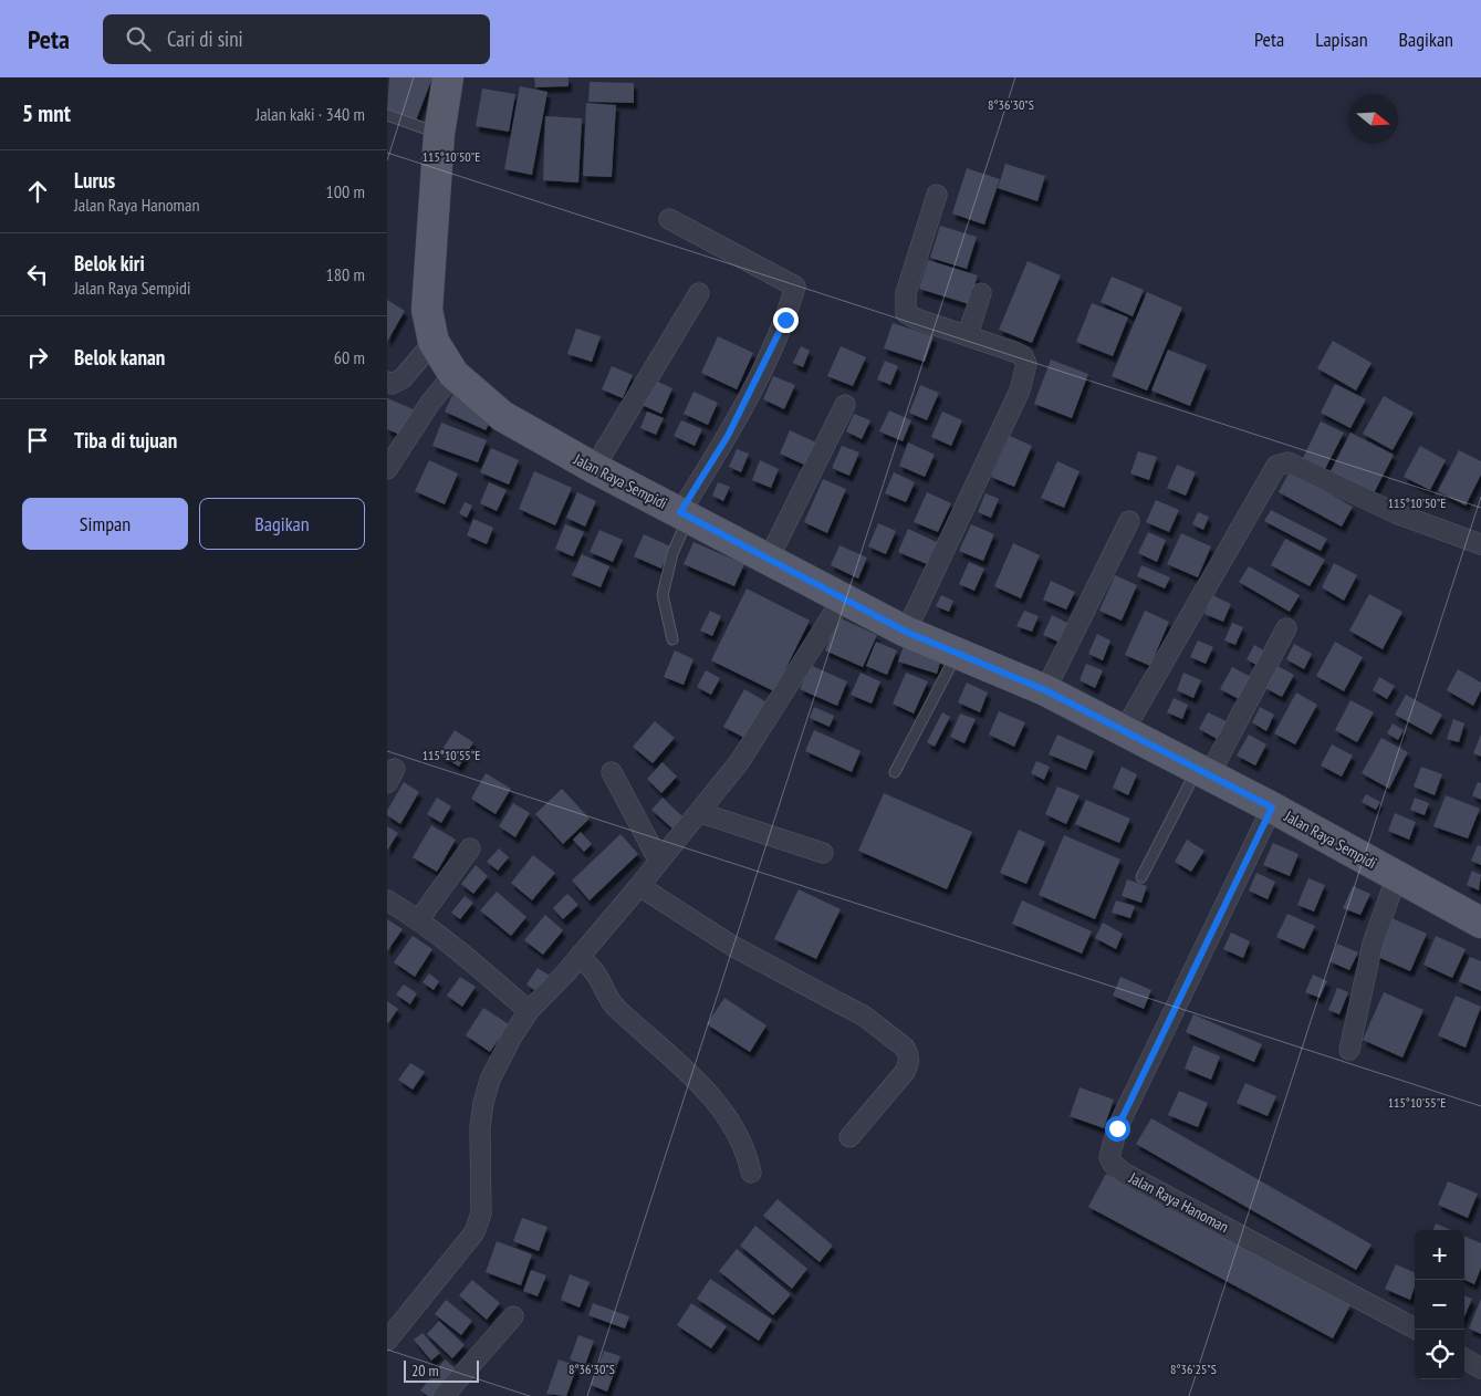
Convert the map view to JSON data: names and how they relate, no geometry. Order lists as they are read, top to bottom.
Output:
{
  "streets": {
    "main road": ["Jalan Raya Sempidi"],
    "street": ["Jalan Raya Hanoman"]
  },
  "crossings": [
    ["Jalan Raya Sempidi", "Jalan Raya Hanoman"]
  ],
  "scale_bar": "20 m",
  "north": "right",
  "page": {
    "header": "Peta",
    "search": "Cari di sini",
    "nav": ["Peta", "Lapisan", "Bagikan"],
    "heading": ["5 mnt", "Jalan kaki · 340 m"],
    "list": [
      ["Lurus", "Jalan Raya Hanoman", "100 m"],
      ["Belok kiri", "Jalan Raya Sempidi", "180 m"],
      ["Belok kanan", "60 m"],
      "Tiba di tujuan"
    ],
    "buttons": ["Simpan", "Bagikan"],
    "map_buttons": ["+", "−"],
    "scale": "20 m"
  },
  "coordinates": [
    "8°36'30\"S",
    "115°10'50\"E",
    "115°10'55\"E",
    "8°36'25\"S"
  ]
}
